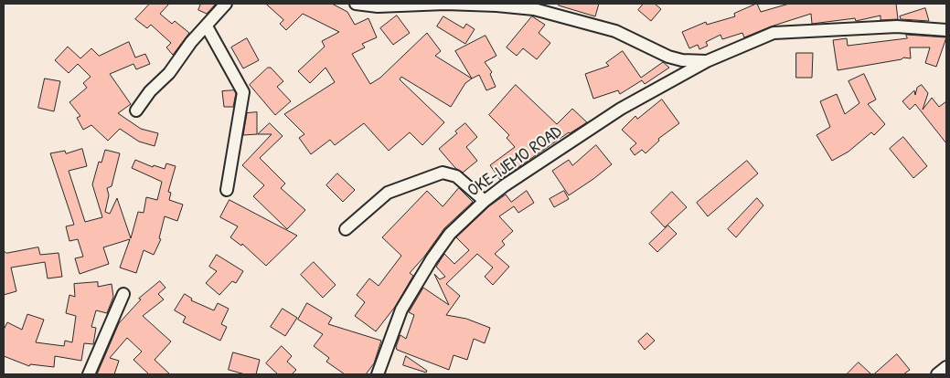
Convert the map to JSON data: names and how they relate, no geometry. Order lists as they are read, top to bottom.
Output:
{
  "streets": {
    "street": ["OKE-IJEMO ROAD"]
  }
}
